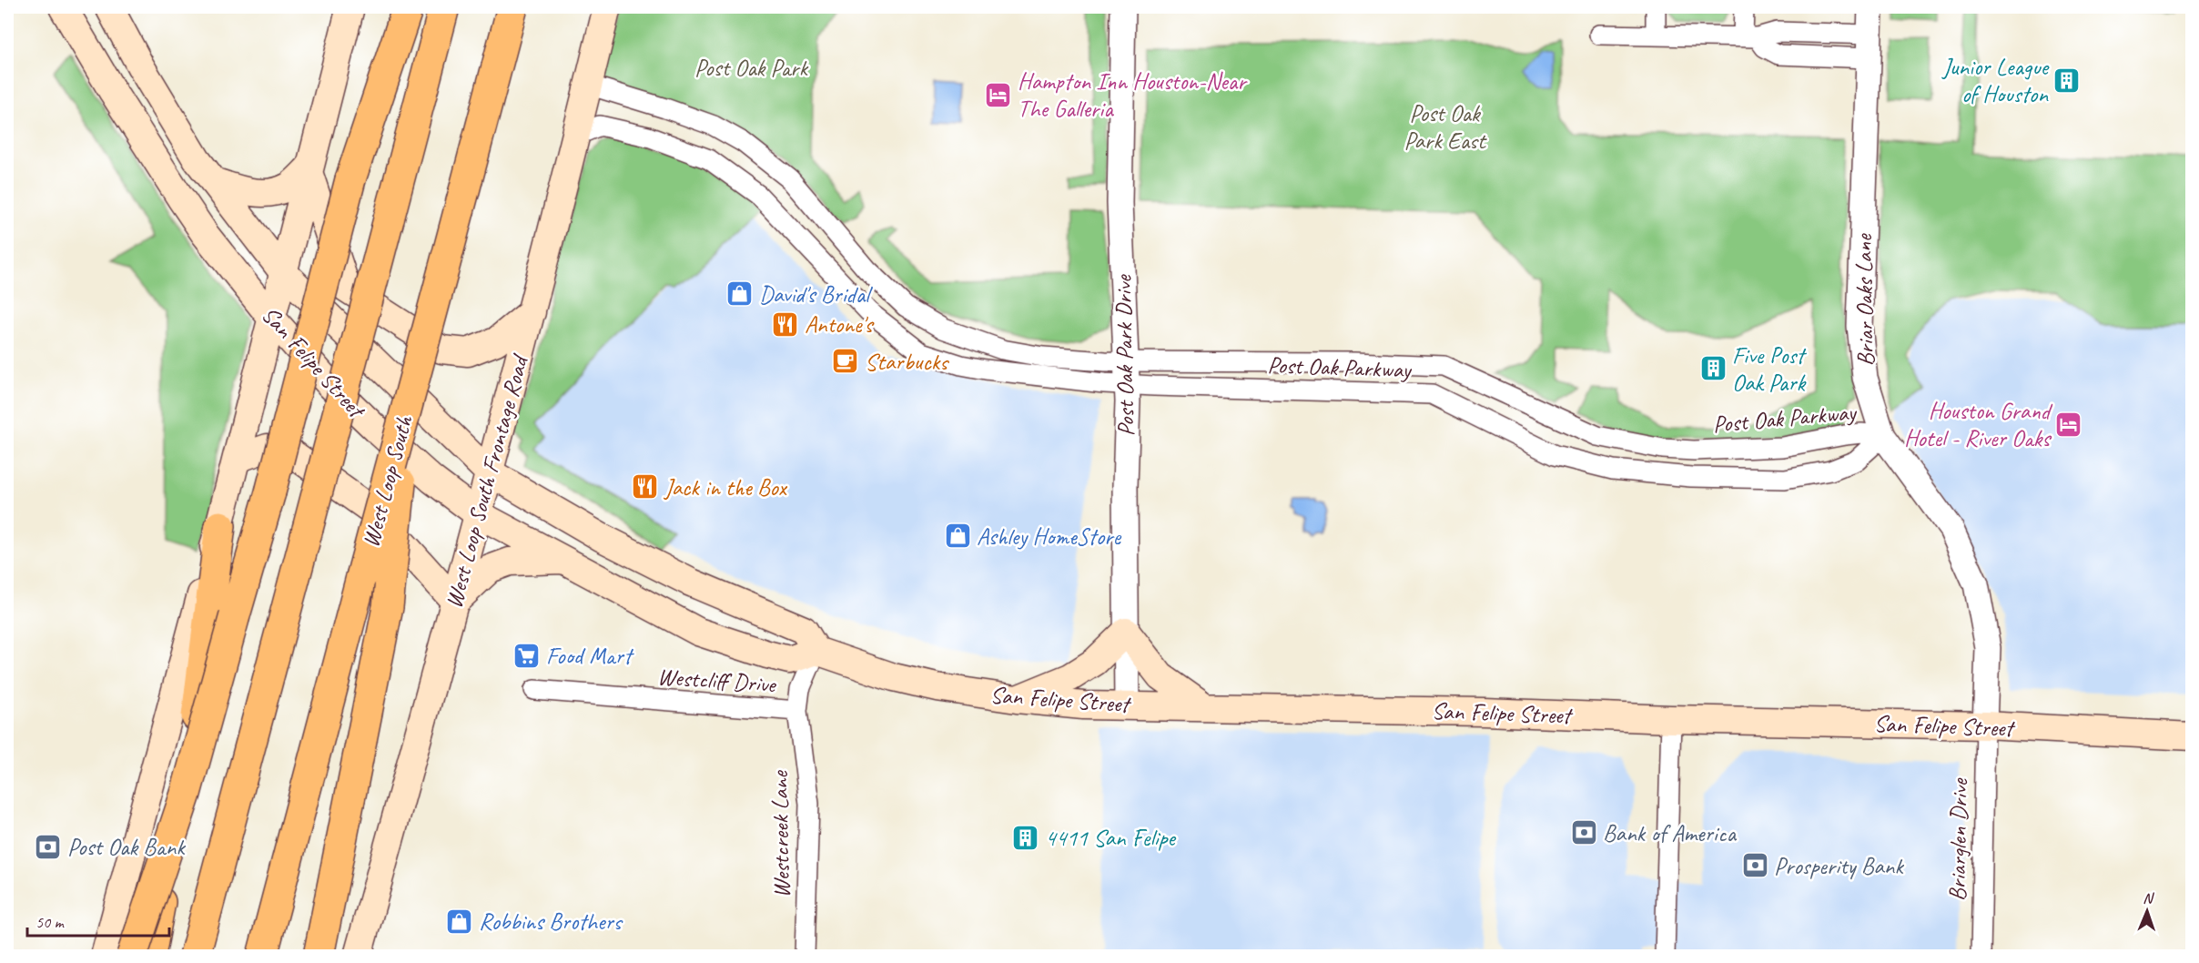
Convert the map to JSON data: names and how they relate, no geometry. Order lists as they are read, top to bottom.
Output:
{
  "streets": {
    "highway": ["West Loop South"],
    "main road": ["San Felipe Street", "West Loop South Frontage Road"],
    "street": [
      "Briar Oaks Lane",
      "Post Oak Park Drive",
      "Post Oak Parkway",
      "Westcliff Drive",
      "Westcreek Lane",
      "Briarglen Drive"
    ]
  },
  "crossings": [
    ["Briar Oaks Lane", "San Felipe Street"],
    ["Briar Oaks Lane", "Post Oak Parkway"],
    ["Briar Oaks Lane", "Briarglen Drive"],
    ["Post Oak Park Drive", "San Felipe Street"],
    ["Post Oak Park Drive", "Post Oak Parkway"],
    ["San Felipe Street", "West Loop South Frontage Road"],
    ["San Felipe Street", "Westcreek Lane"],
    ["San Felipe Street", "Briarglen Drive"],
    ["Post Oak Parkway", "West Loop South Frontage Road"],
    ["Westcliff Drive", "Westcreek Lane"]
  ],
  "parks": ["Post Oak Park", "Post Oak Park East"],
  "places": {
    "building": ["Junior League of Houston", "Five Post Oak Park", "4411 San Felipe"],
    "hotel": ["Hampton Inn Houston-Near The Galleria", "Houston Grand Hotel - River Oaks"],
    "shop": ["David's Bridal", "Ashley HomeStore", "Robbins Brothers"],
    "restaurant": ["Antone's", "Jack in the Box"],
    "cafe": ["Starbucks"],
    "supermarket": ["Food Mart"],
    "bank": ["Bank of America", "Post Oak Bank", "Prosperity Bank"]
  },
  "scale_bar": "50 m",
  "north": "top"
}
